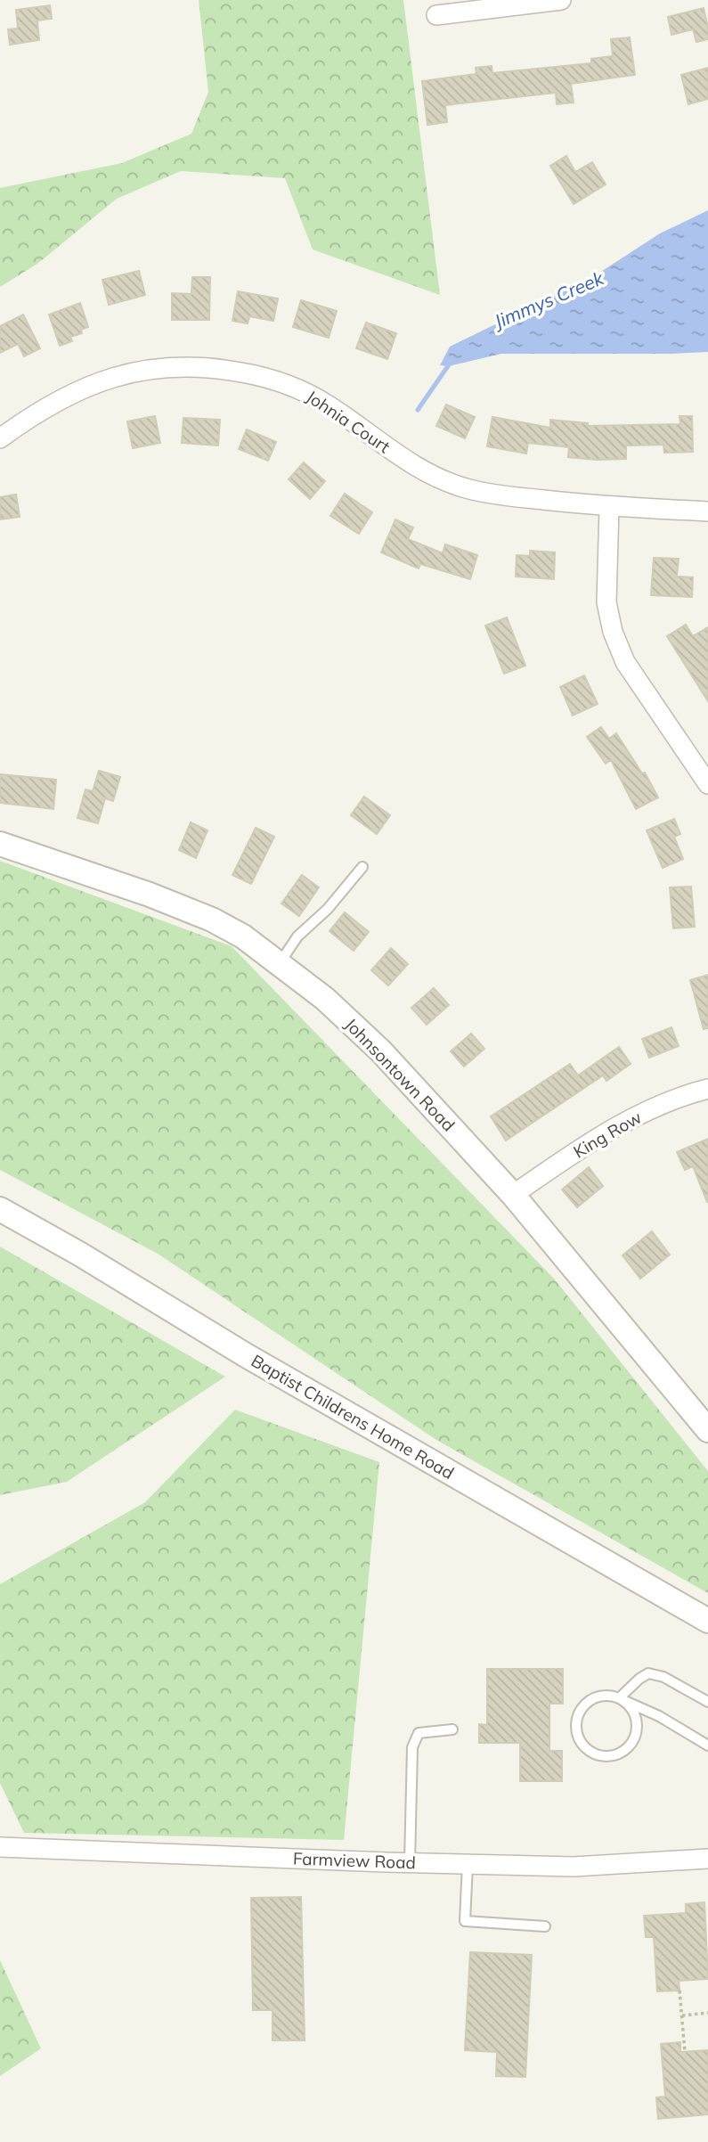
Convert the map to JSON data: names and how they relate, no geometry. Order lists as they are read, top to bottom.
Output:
{
  "streets": {
    "street": [
      "Johnia Court",
      "Johnsontown Road",
      "King Row",
      "Baptist Childrens Home Road",
      "Farmview Road"
    ]
  },
  "crossings": [
    ["Johnsontown Road", "King Row"]
  ],
  "water": ["Jimmys Creek"]
}
